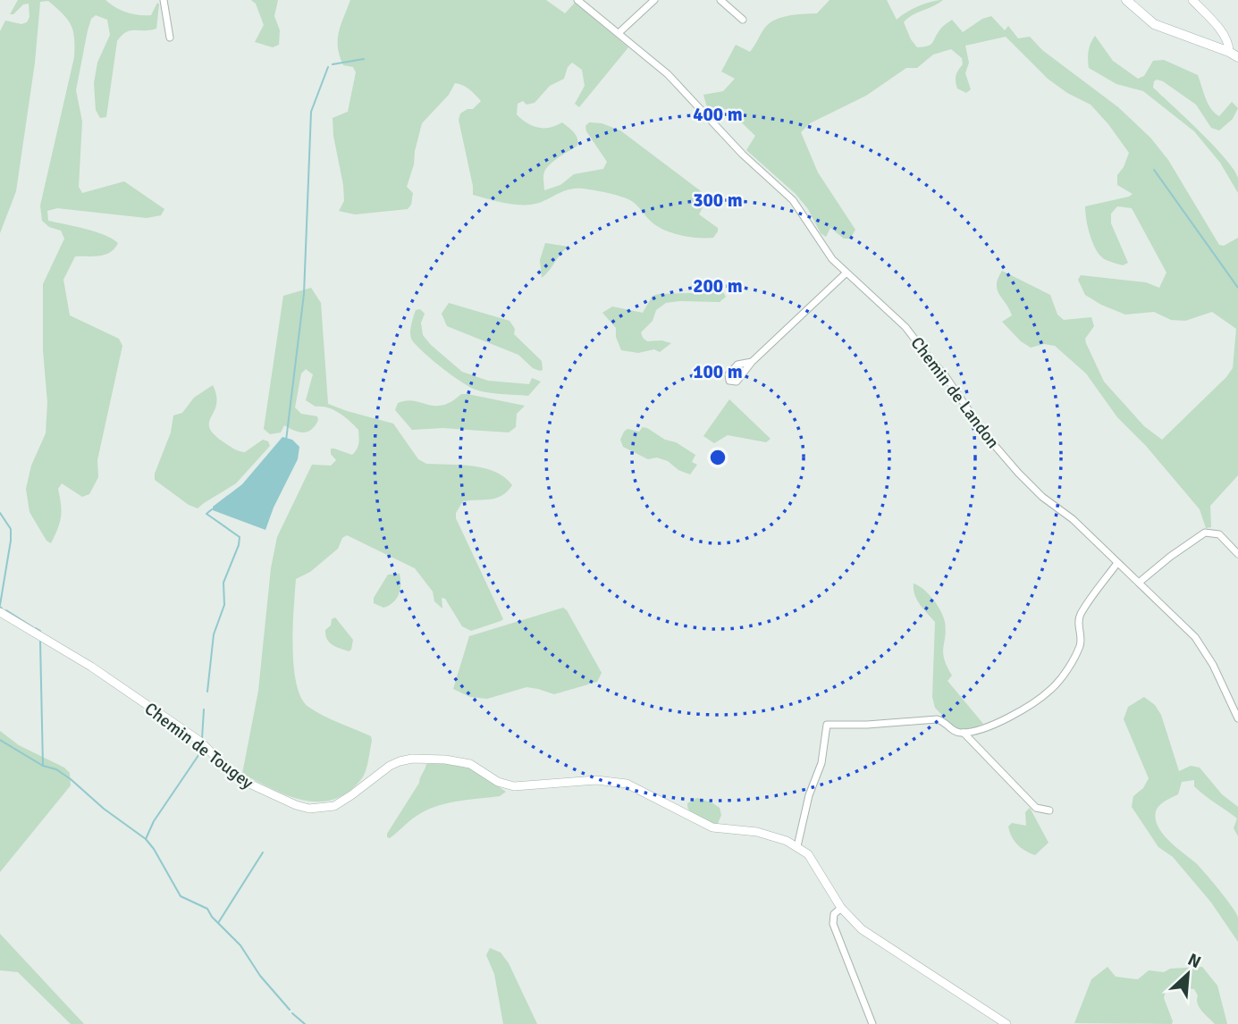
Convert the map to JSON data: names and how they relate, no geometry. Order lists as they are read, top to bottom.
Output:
{
  "streets": {
    "street": ["Chemin de Landon", "Chemin de Tougey"]
  },
  "north": "top right",
  "rings": [
    "400 m",
    "300 m",
    "200 m",
    "100 m"
  ]
}
